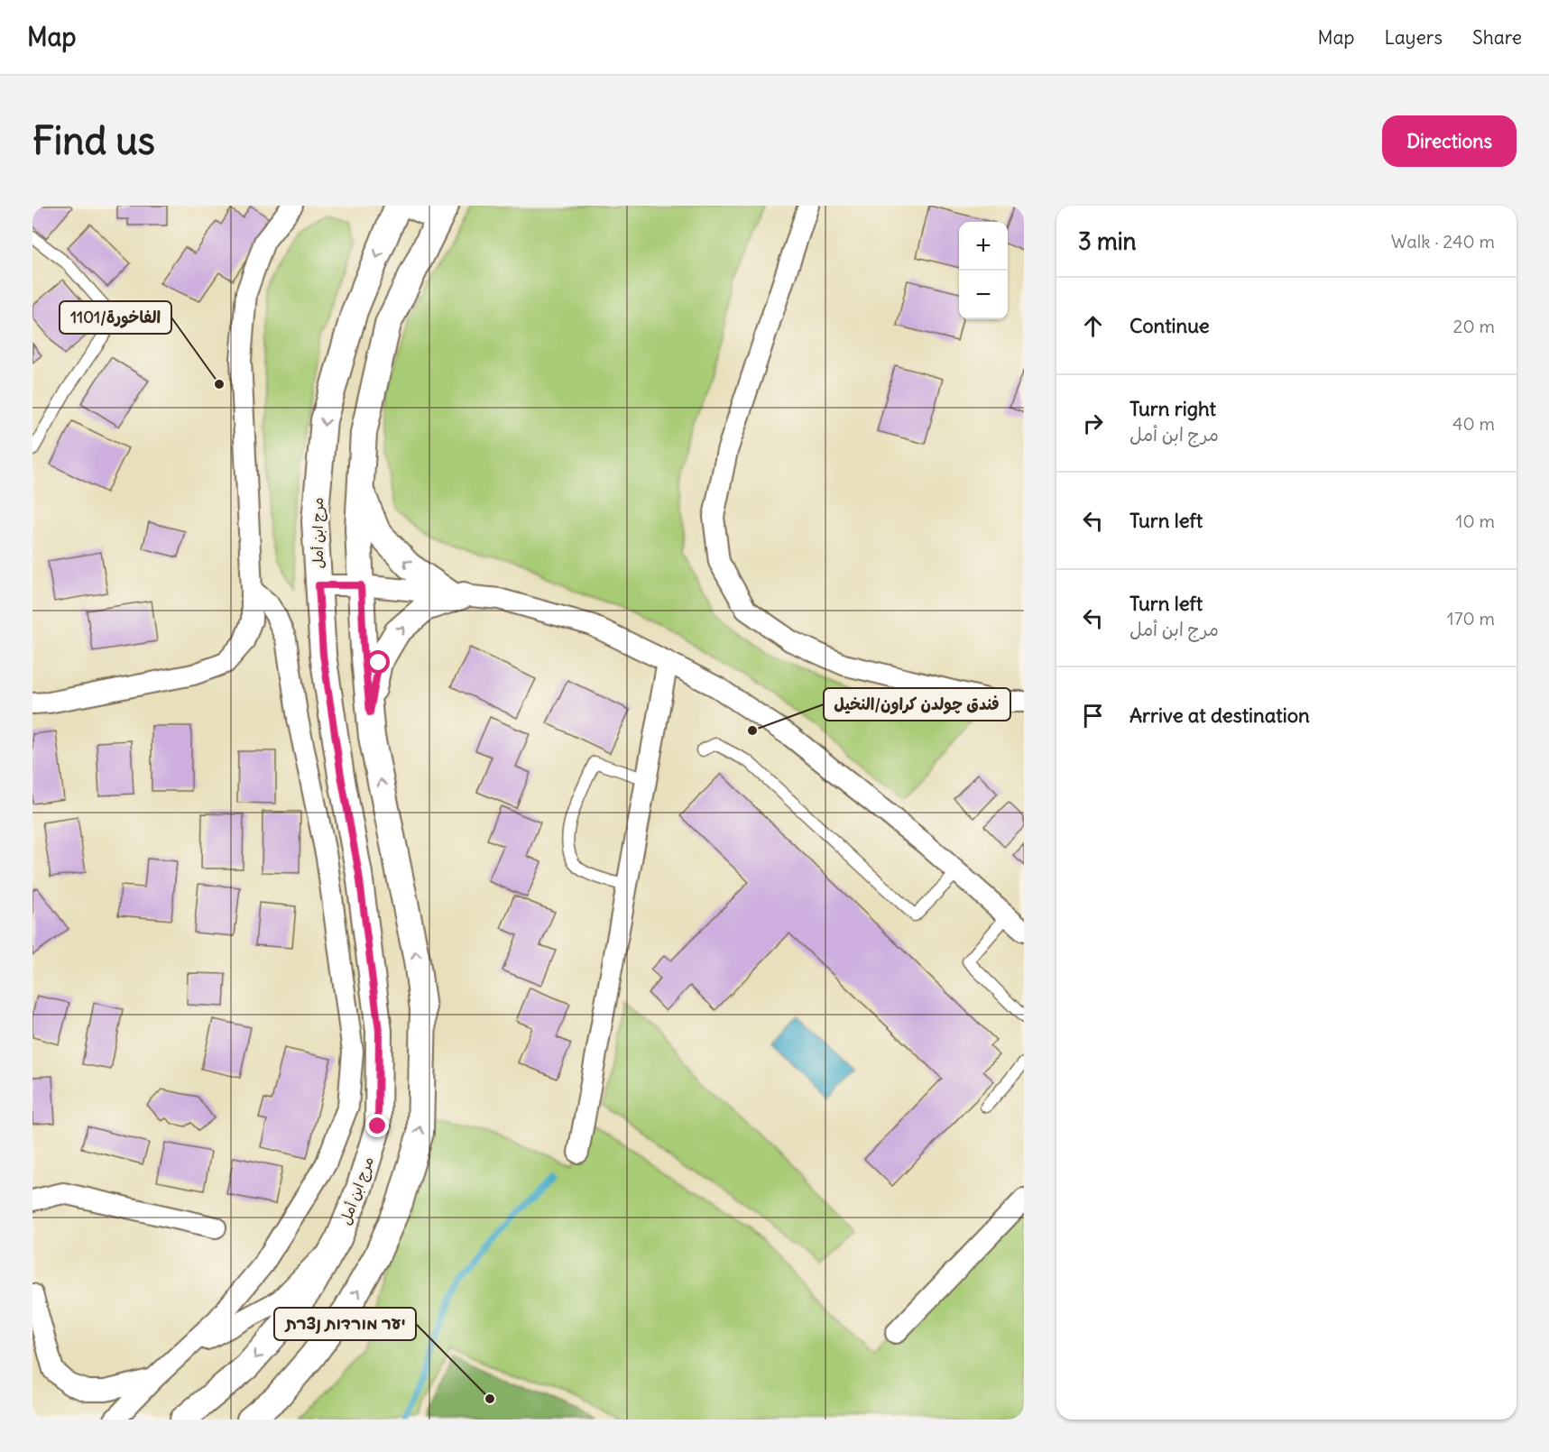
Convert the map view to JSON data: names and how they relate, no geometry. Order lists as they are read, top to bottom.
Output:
{
  "streets": {
    "street": ["مرج ابن أمل"]
  },
  "places": ["الفاخورة/1101", "فندق چولدن كراون/النخيل", "יער מורדות נצרת"],
  "page": {
    "header": "Map",
    "nav": ["Map", "Layers", "Share"],
    "buttons": "Directions",
    "title": "Find us",
    "heading": ["3 min", "Walk · 240 m"],
    "map_buttons": ["+", "−"],
    "list": [
      ["Continue", "20 m"],
      ["Turn right", "مرج ابن أمل", "40 m"],
      ["Turn left", "10 m"],
      ["Turn left", "مرج ابن أمل", "170 m"],
      "Arrive at destination"
    ]
  }
}
